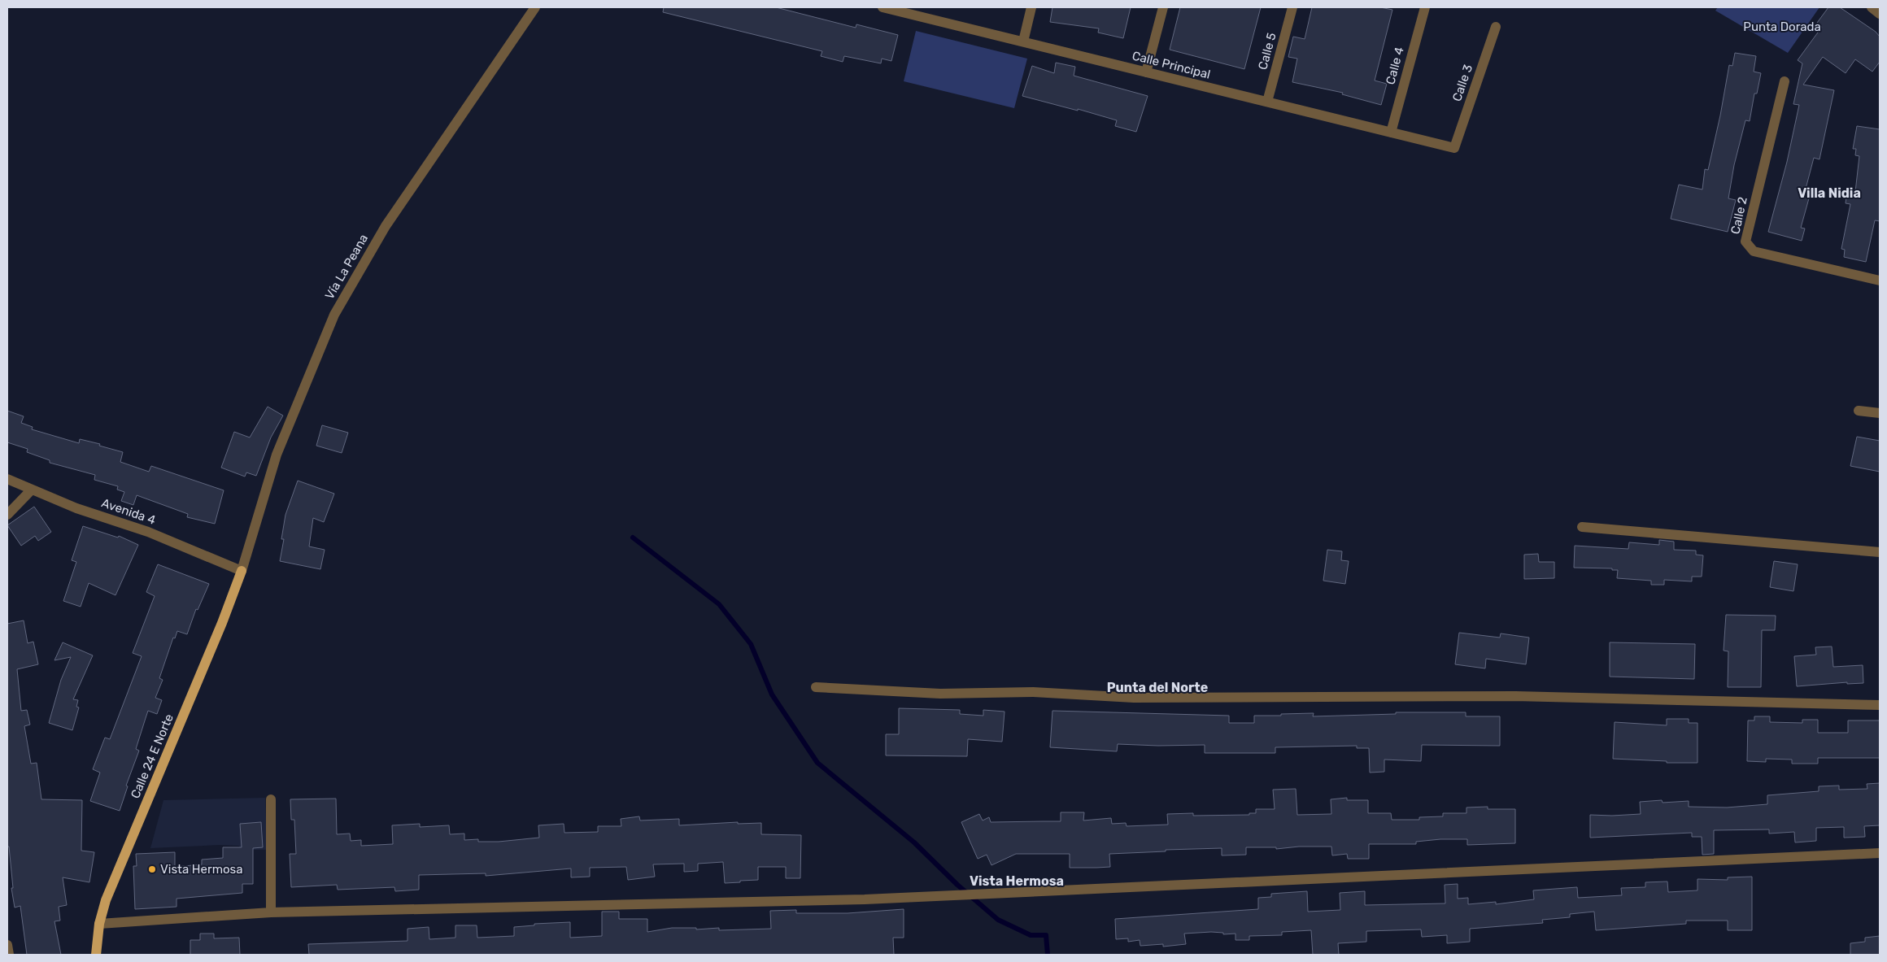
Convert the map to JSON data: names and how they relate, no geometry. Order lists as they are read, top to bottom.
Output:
{
  "streets": {
    "main road": ["Calle 24 E Norte"],
    "street": [
      "Calle 5",
      "Calle Principal",
      "Calle 4",
      "Calle 3",
      "Calle 2",
      "Vía La Peana",
      "Avenida 4"
    ]
  },
  "crossings": [
    ["Calle 5", "Calle Principal"],
    ["Calle Principal", "Calle 4"],
    ["Calle Principal", "Calle 3"],
    ["Vía La Peana", "Avenida 4"],
    ["Vía La Peana", "Calle 24 E Norte"],
    ["Avenida 4", "Calle 24 E Norte"]
  ],
  "districts": ["Villa Nidia", "Punta del Norte", "Vista Hermosa"],
  "parks": ["Punta Dorada"],
  "places": ["Vista Hermosa"]
}
